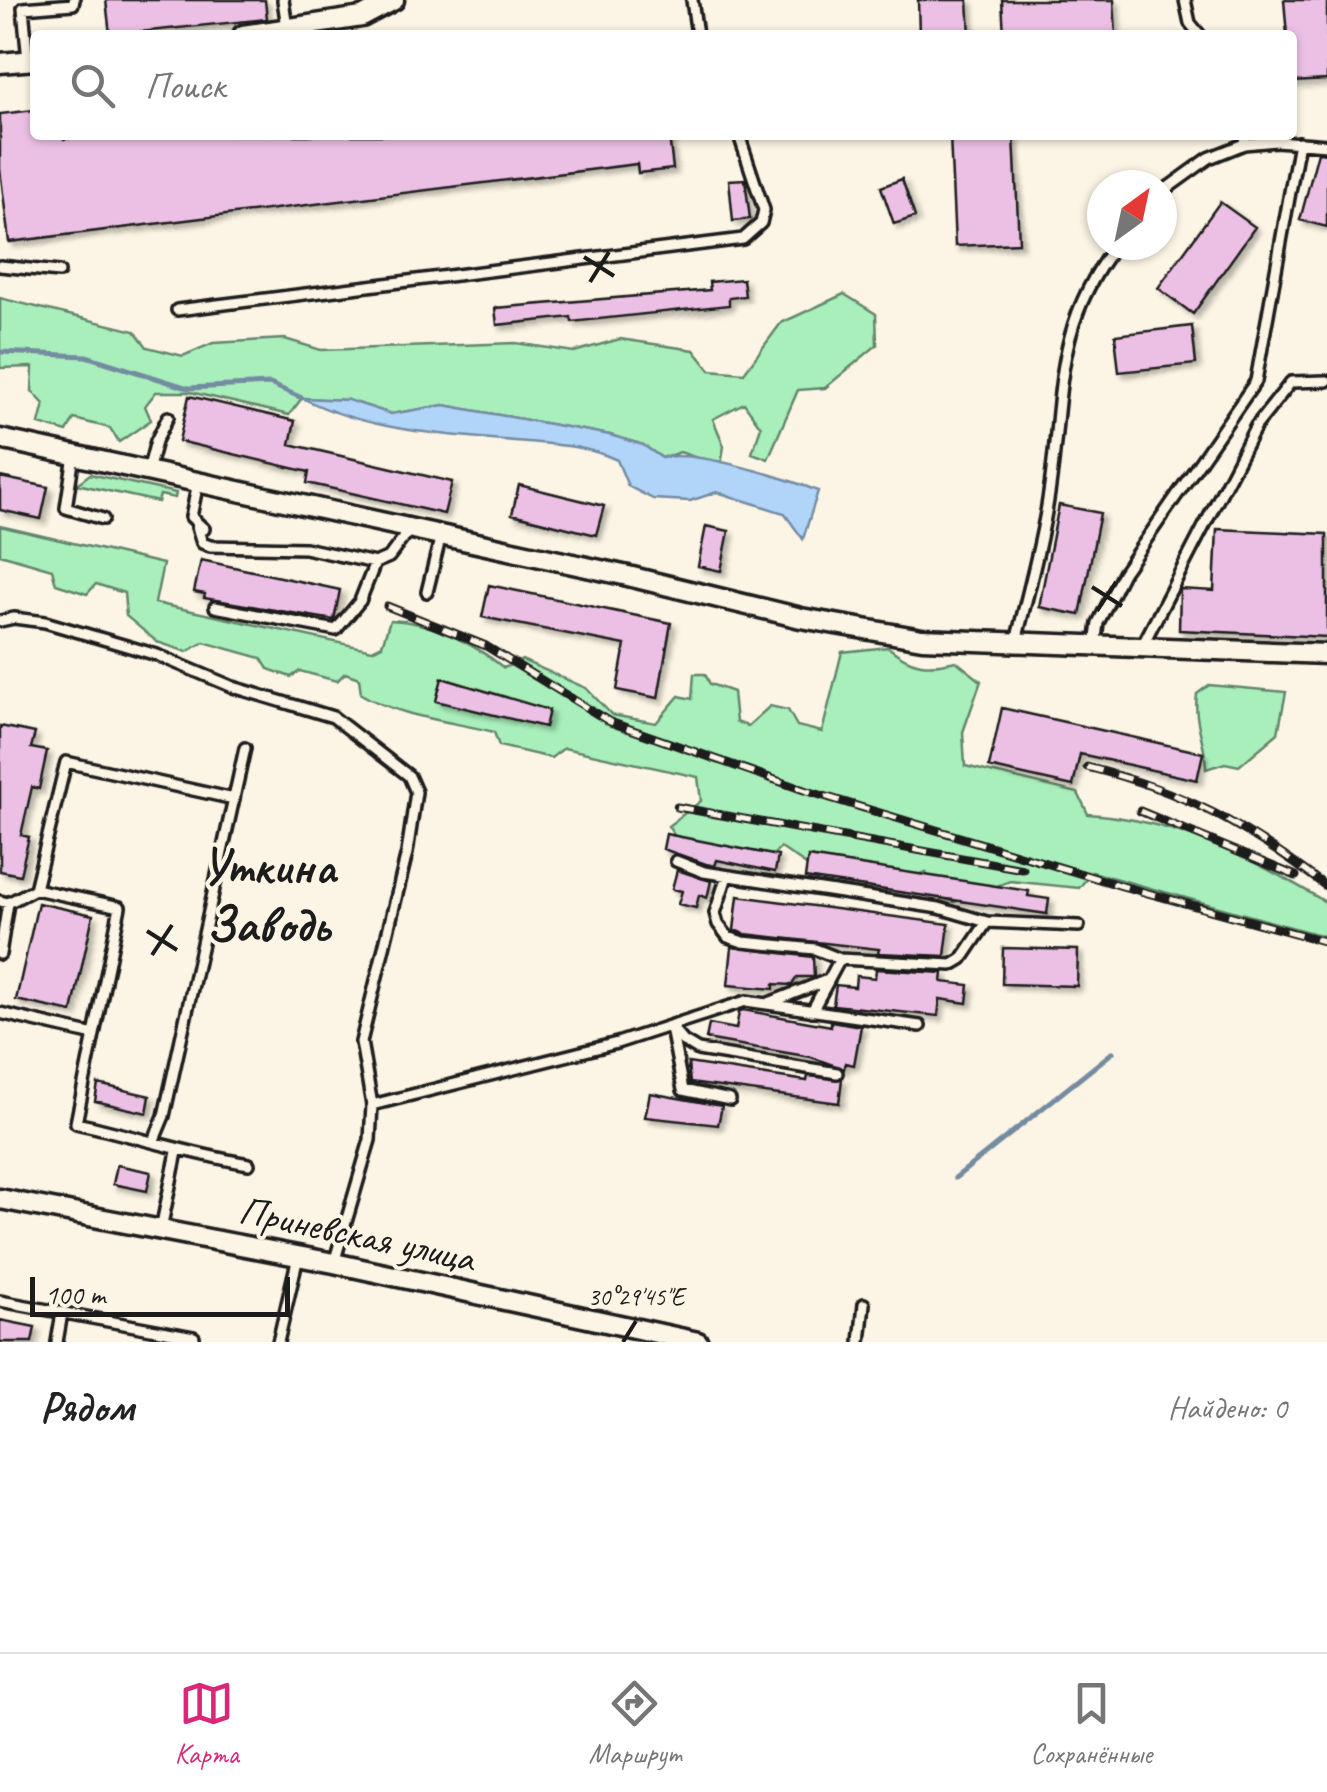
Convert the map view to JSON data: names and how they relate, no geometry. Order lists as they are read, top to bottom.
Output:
{
  "streets": {
    "street": ["Приневская улица"]
  },
  "districts": ["Уткина Заводь"],
  "scale_bar": "100 m",
  "north": "top right",
  "page": {
    "search": "Поиск",
    "scale": "100 m",
    "heading": ["Рядом", "Найдено: 0"],
    "nav": ["Карта", "Маршрут", "Сохранённые"]
  },
  "coordinates": ["30°29'45\"E"]
}
